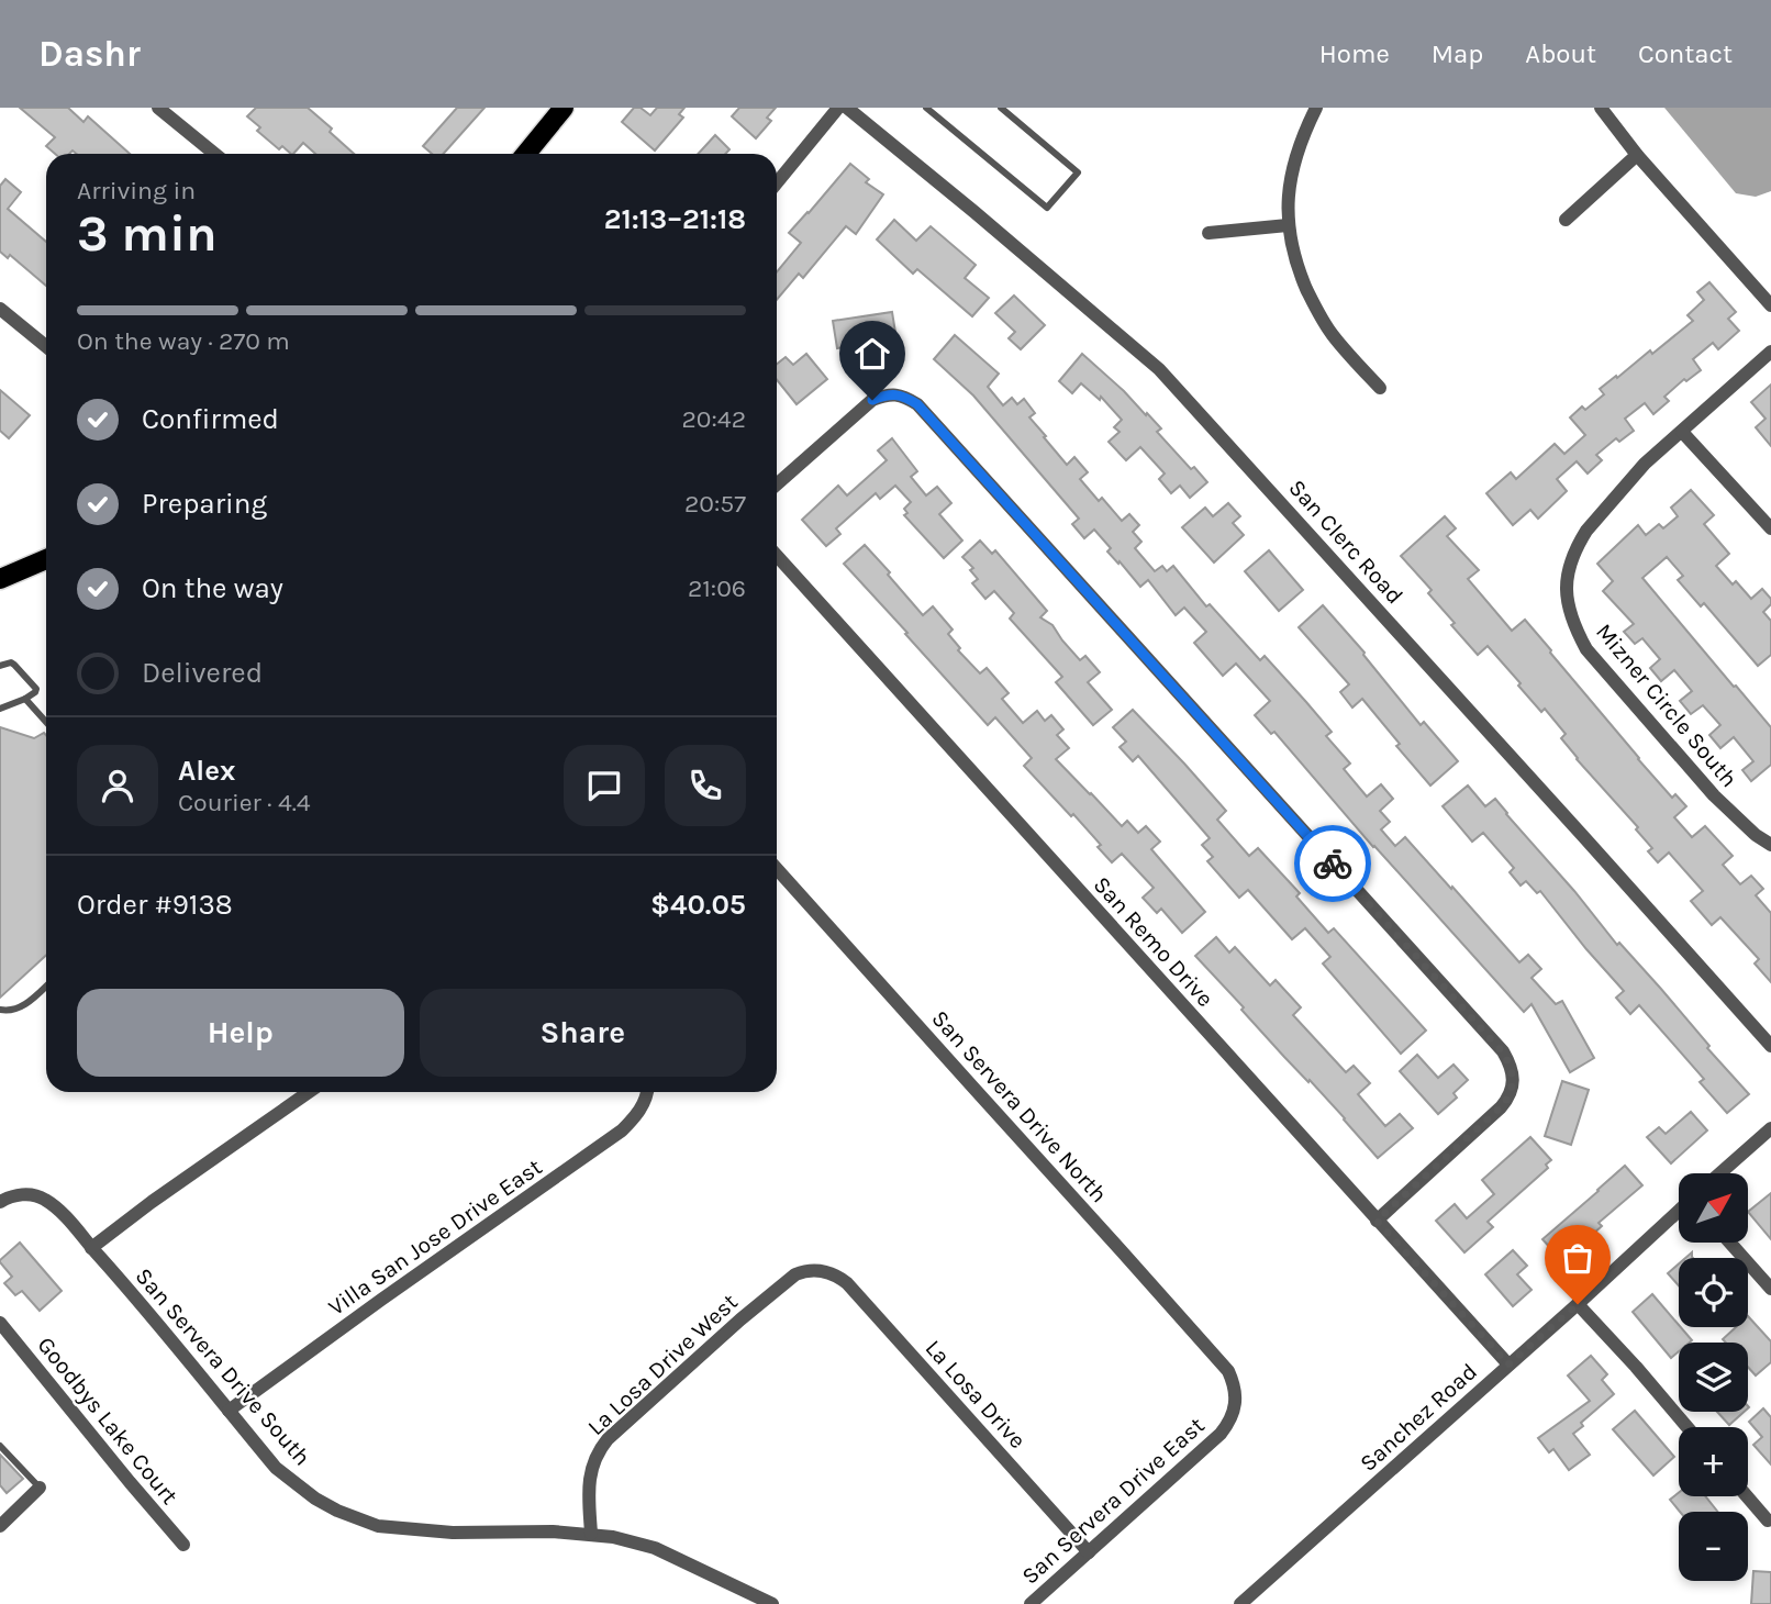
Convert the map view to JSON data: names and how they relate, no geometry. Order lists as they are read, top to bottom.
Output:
{
  "streets": {
    "street": [
      "San Clerc Road",
      "Mizner Circle South",
      "San Remo Drive",
      "San Servera Drive North",
      "Villa San Jose Drive East",
      "La Losa Drive West",
      "San Servera Drive South",
      "La Losa Drive",
      "Sanchez Road",
      "Goodbys Lake Court",
      "San Servera Drive East"
    ]
  },
  "crossings": [
    ["San Remo Drive", "Sanchez Road"],
    ["San Servera Drive North", "San Servera Drive East"],
    ["Villa San Jose Drive East", "San Servera Drive South"],
    ["La Losa Drive West", "San Servera Drive South"],
    ["La Losa Drive West", "La Losa Drive"],
    ["La Losa Drive", "San Servera Drive East"]
  ],
  "north": "top right",
  "page": {
    "header": "Dashr",
    "nav": [
      "Home",
      "Map",
      "About",
      "Contact"
    ],
    "heading": ["3 min", "Arriving in", "21:13–21:18"],
    "panel": [
      "Alex",
      "Courier · 4.4",
      "Order #9138",
      "$40.05"
    ],
    "bar": "On the way · 270 m",
    "list": [
      ["Confirmed", "20:42"],
      ["Preparing", "20:57"],
      ["On the way", "21:06"],
      "Delivered"
    ],
    "buttons": ["Help", "Share"],
    "map_buttons": ["+", "−"]
  }
}
